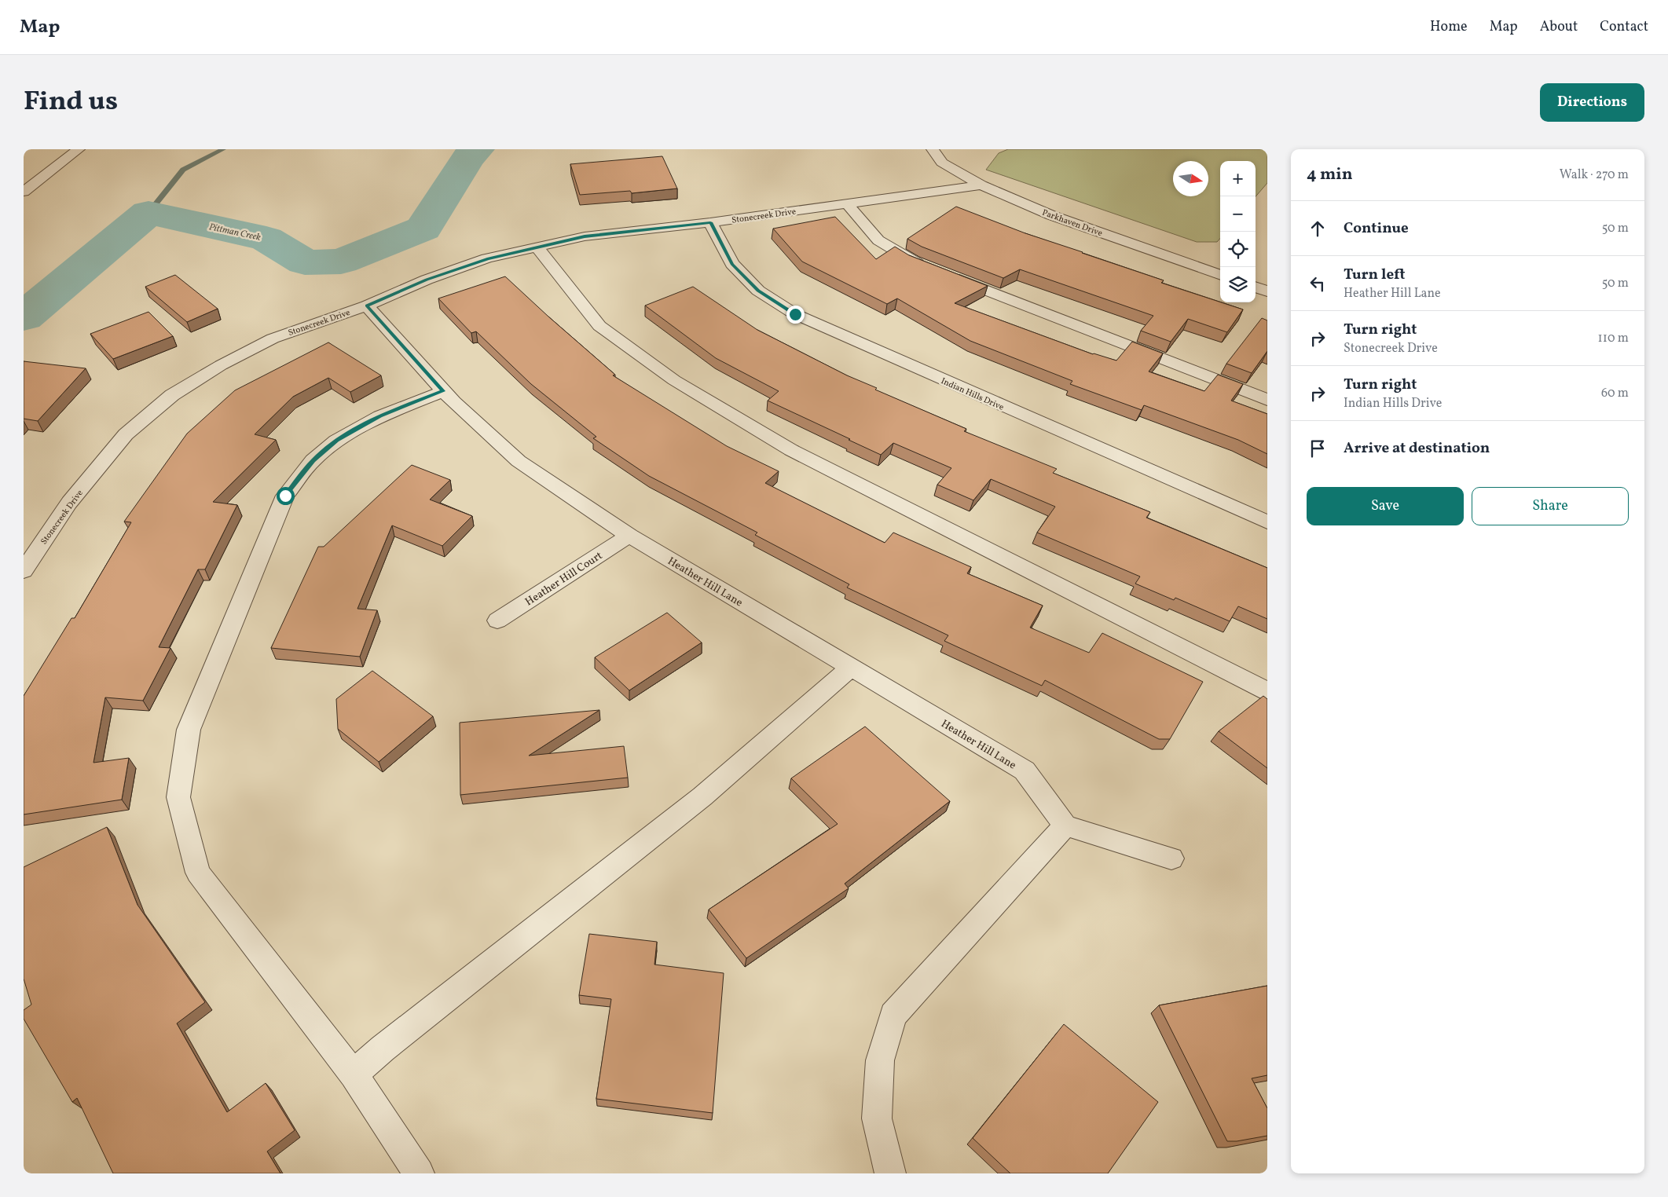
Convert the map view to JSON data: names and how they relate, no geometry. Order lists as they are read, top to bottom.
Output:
{
  "streets": {
    "street": [
      "Stonecreek Drive",
      "Parkhaven Drive",
      "Indian Hills Drive",
      "Heather Hill Court",
      "Heather Hill Lane"
    ]
  },
  "crossings": [
    ["Stonecreek Drive", "Parkhaven Drive"],
    ["Stonecreek Drive", "Indian Hills Drive"],
    ["Stonecreek Drive", "Heather Hill Lane"],
    ["Heather Hill Court", "Heather Hill Lane"]
  ],
  "water": ["Pittman Creek"],
  "north": "right",
  "page": {
    "header": "Map",
    "nav": [
      "Home",
      "Map",
      "About",
      "Contact"
    ],
    "title": "Find us",
    "buttons": [
      "Directions",
      ["Save", "Share"]
    ],
    "heading": ["4 min", "Walk · 270 m"],
    "map_buttons": ["+", "−"],
    "list": [
      ["Continue", "50 m"],
      ["Turn left", "Heather Hill Lane", "50 m"],
      ["Turn right", "Stonecreek Drive", "110 m"],
      ["Turn right", "Indian Hills Drive", "60 m"],
      "Arrive at destination"
    ]
  }
}
